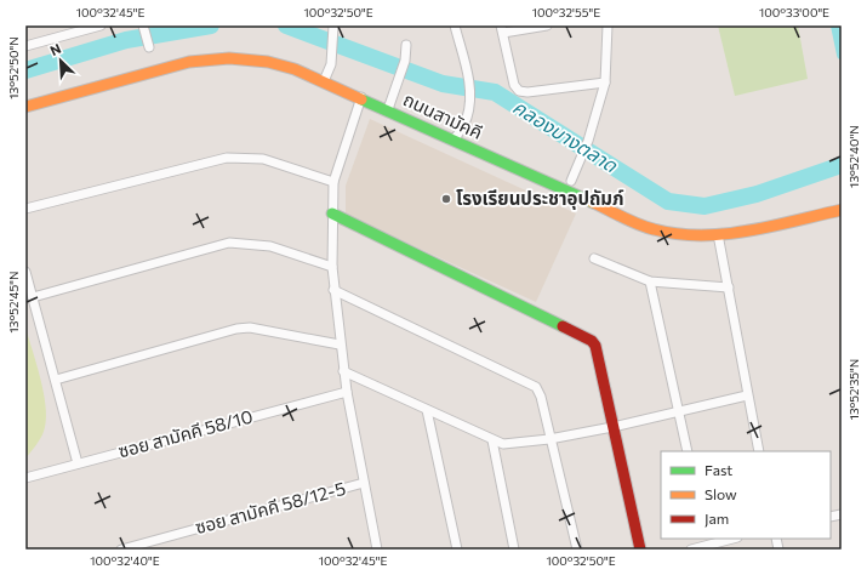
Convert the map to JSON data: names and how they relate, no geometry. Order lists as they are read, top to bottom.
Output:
{
  "streets": {
    "main road": ["ถนนสามัคคี"],
    "street": ["ซอย สามัคคี 58/10", "ซอย สามัคคี 58/12-5"]
  },
  "water": ["คลองบางตลาด"],
  "places": ["โรงเรียนประชาอุปถัมภ์"],
  "legend": ["Fast", "Slow", "Jam"],
  "north": "top left",
  "coordinates": [
    "100°32'45\"E",
    "100°32'50\"E",
    "100°32'55\"E",
    "100°33'00\"E",
    "13°52'50\"N",
    "13°52'40\"N",
    "13°52'45\"N",
    "13°52'35\"N",
    "100°32'40\"E"
  ]
}
